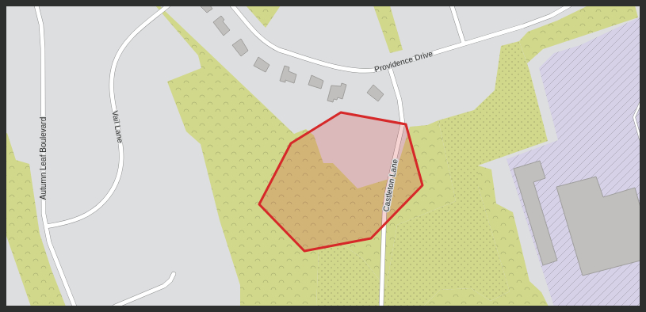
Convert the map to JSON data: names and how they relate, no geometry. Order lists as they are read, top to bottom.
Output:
{
  "streets": {
    "street": [
      "Providence Drive",
      "Vail Lane",
      "Autumn Leaf Boulevard",
      "Castleton Lane"
    ]
  },
  "crossings": [
    ["Providence Drive", "Castleton Lane"],
    ["Vail Lane", "Autumn Leaf Boulevard"]
  ]
}
